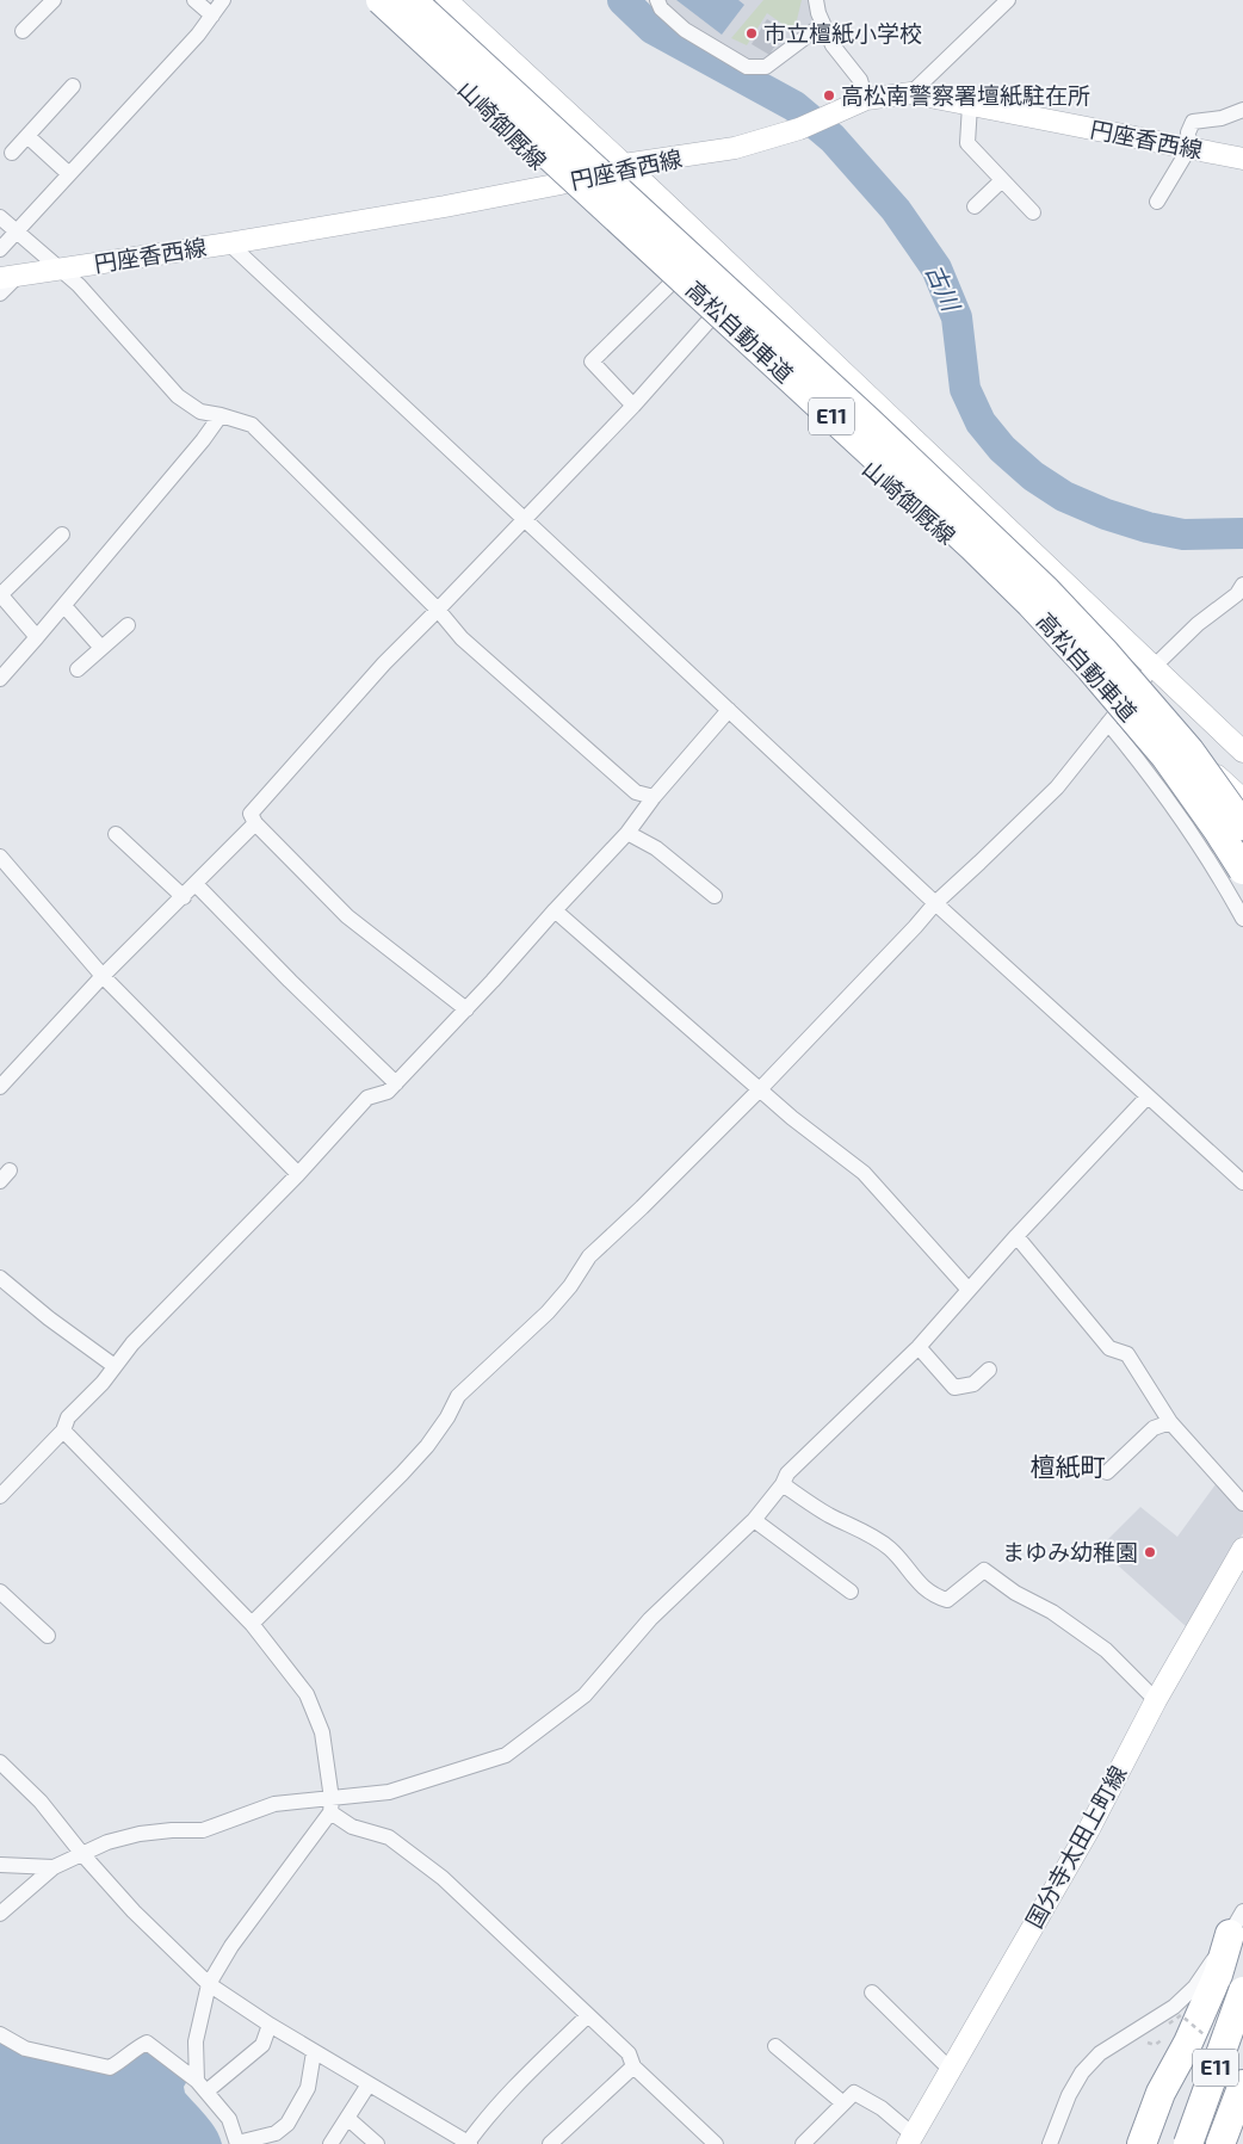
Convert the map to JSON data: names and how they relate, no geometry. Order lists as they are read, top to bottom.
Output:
{
  "streets": {
    "highway": ["高松自動車道", "E11"],
    "main road": ["山崎御厩線", "円座香西線", "国分寺太田上町線"]
  },
  "crossings": [
    ["山崎御厩線", "円座香西線"]
  ],
  "districts": ["檀紙町"],
  "water": ["古川"],
  "places": ["市立檀紙小学校", "高松南警察署壇紙駐在所", "まゆみ幼稚園"]
}
